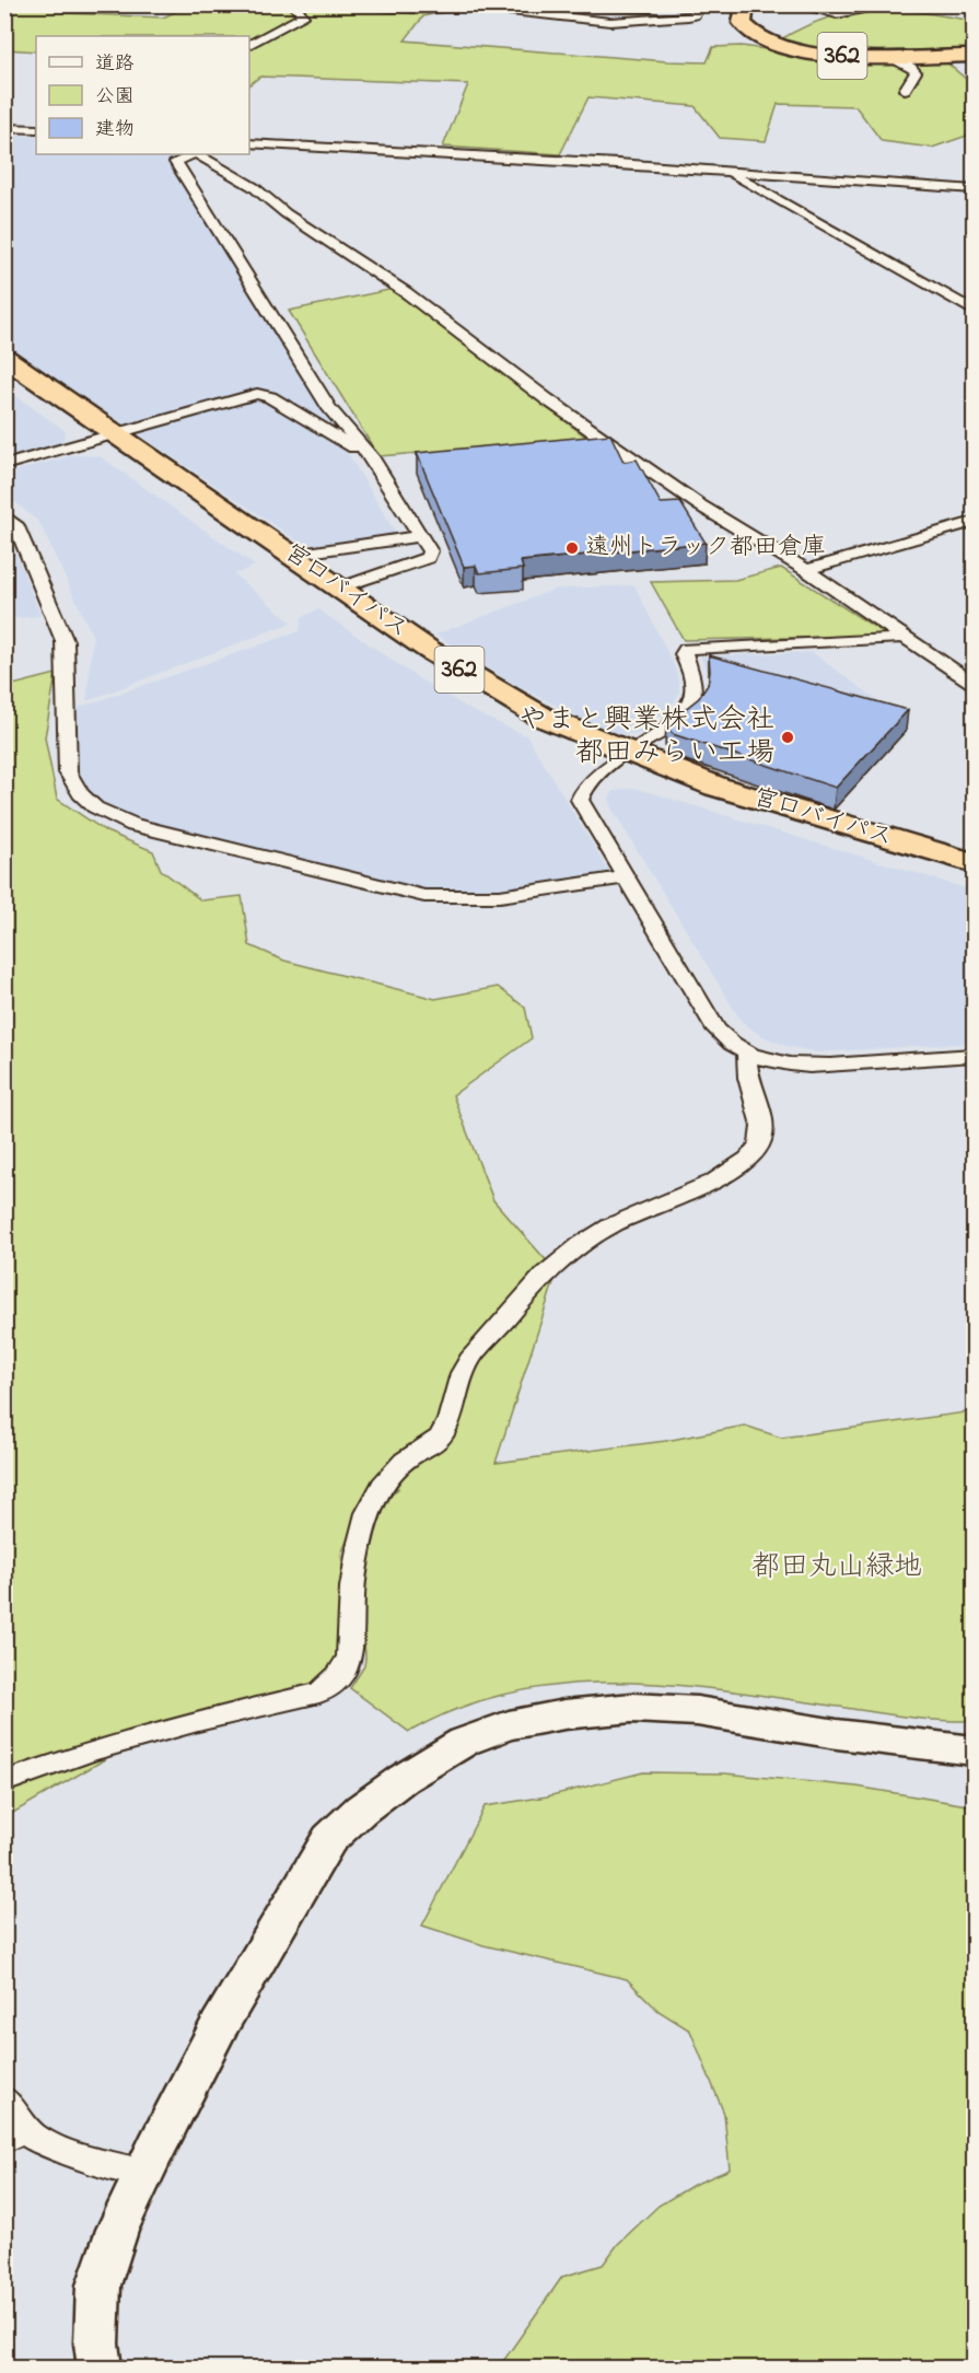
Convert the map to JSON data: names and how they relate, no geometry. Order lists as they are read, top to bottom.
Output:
{
  "streets": {
    "highway": ["362", "宮口バイパス"]
  },
  "parks": ["都田丸山緑地"],
  "places": ["遠州トラック都田倉庫", "やまと興業株式会社 都田みらい工場"],
  "legend": ["道路", "公園", "建物"]
}
